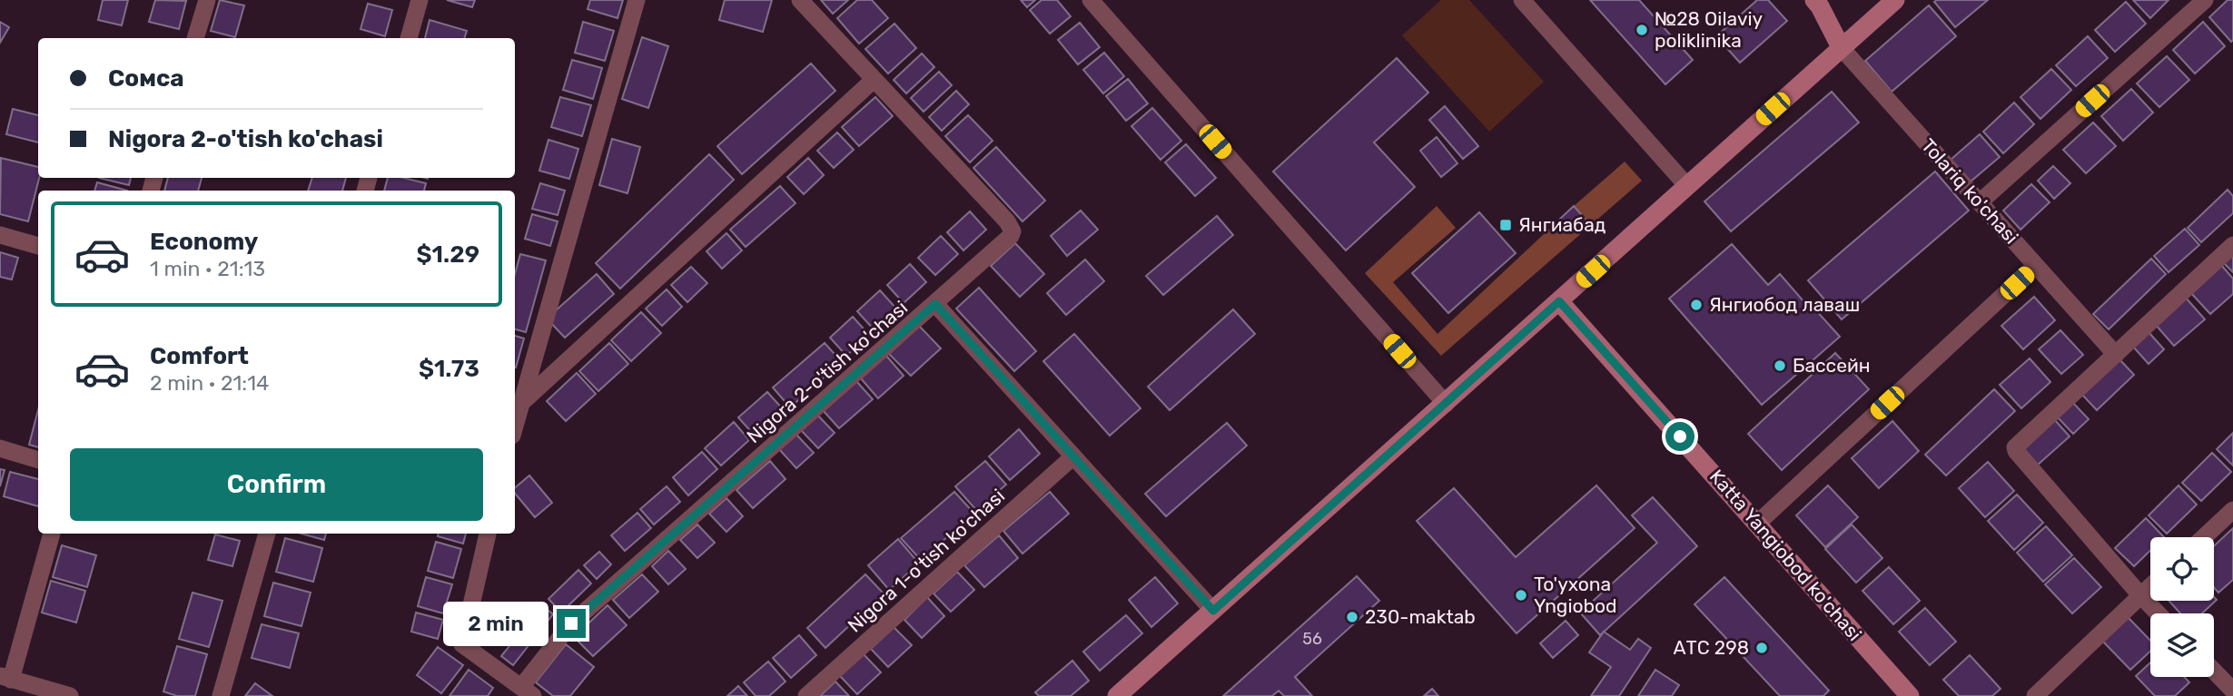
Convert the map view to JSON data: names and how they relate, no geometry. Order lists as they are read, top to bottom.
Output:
{
  "streets": {
    "street": [
      "Tolariq ko'chasi",
      "Nigora 2-o'tish ko'chasi",
      "Katta Yangiobod ko'chasi",
      "Nigora 1-o'tish ko'chasi"
    ]
  },
  "places": {
    "other": [
      "№28 Oilaviy poliklinika",
      "Янгиобод лаваш",
      "Бассейн",
      "To'yxona Yngiobod",
      "230-maktab",
      "АТС 298"
    ],
    "transit": ["Янгиабад"]
  },
  "house_numbers": ["56"],
  "page": {
    "banner": ["Сомса", "Nigora 2-o'tish ko'chasi"],
    "list": [
      {
        "name": "Economy",
        "note": "1 min · 21:13",
        "value": "$1.29"
      },
      {
        "name": "Comfort",
        "note": "2 min · 21:14",
        "value": "$1.73"
      }
    ],
    "buttons": "Confirm",
    "bubble": "2 min"
  }
}
